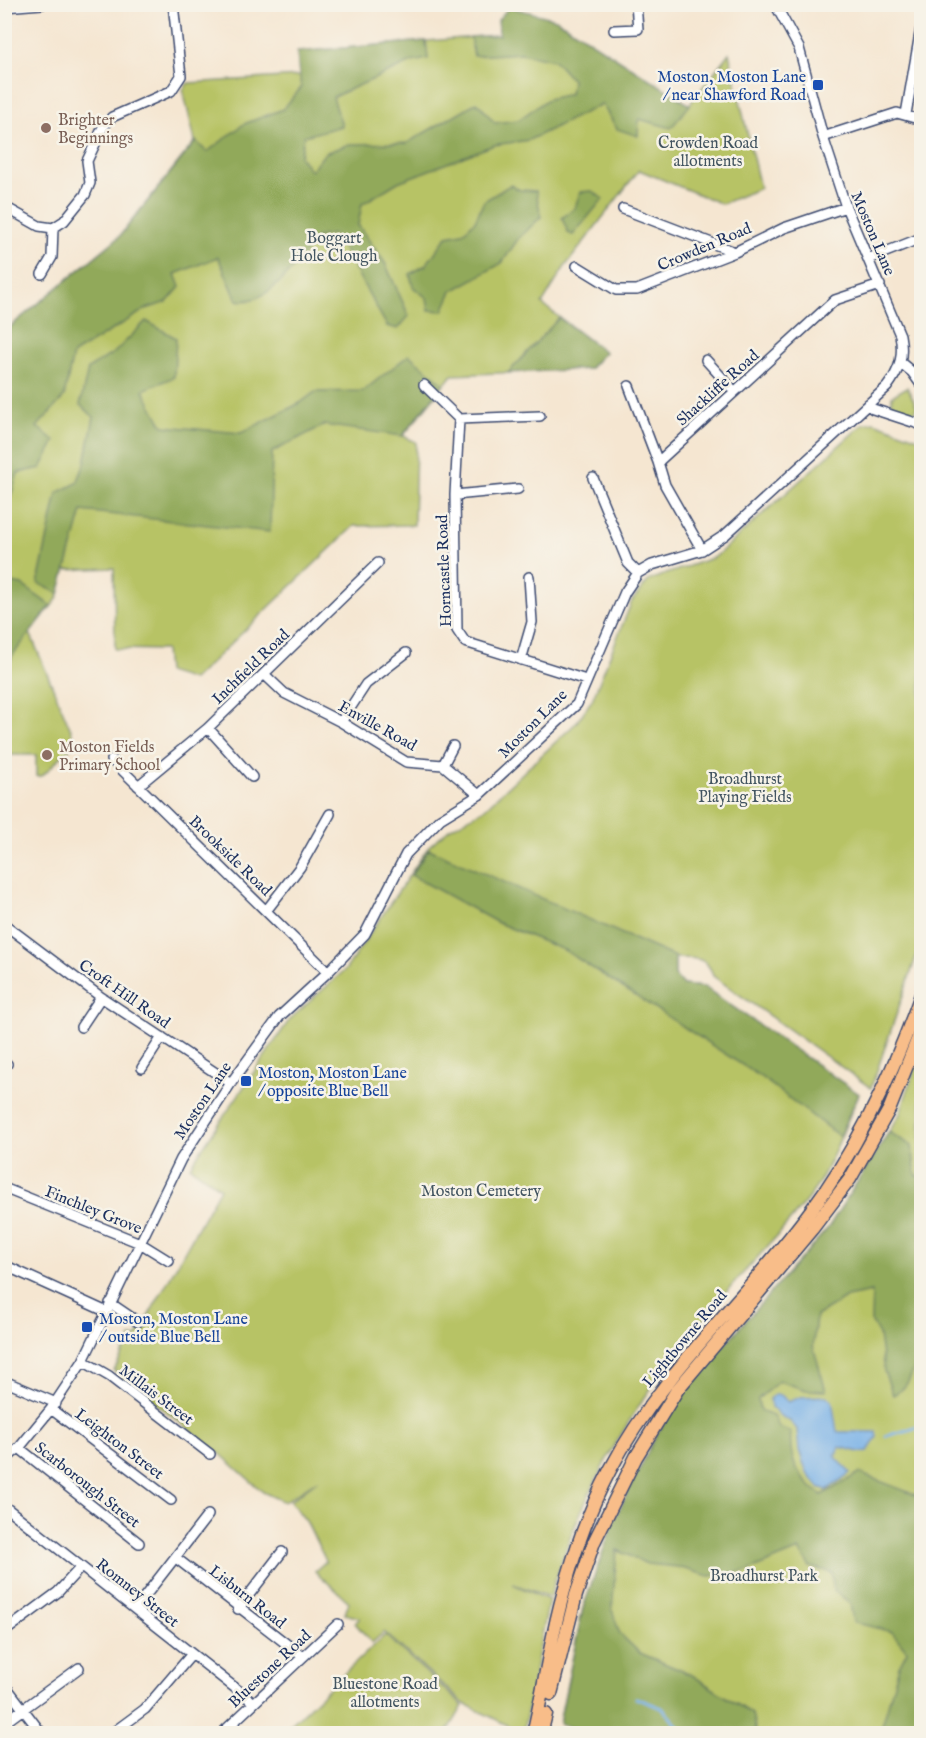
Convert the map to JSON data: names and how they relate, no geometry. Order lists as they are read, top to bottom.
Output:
{
  "streets": {
    "main road": ["Lightbowne Road"],
    "street": [
      "Moston Lane",
      "Crowden Road",
      "Shackliffe Road",
      "Horncastle Road",
      "Inchfield Road",
      "Enville Road",
      "Brookside Road",
      "Croft Hill Road",
      "Finchley Grove",
      "Millais Street",
      "Leighton Street",
      "Scarborough Street",
      "Romney Street",
      "Lisburn Road",
      "Bluestone Road"
    ]
  },
  "crossings": [
    ["Moston Lane", "Crowden Road"],
    ["Moston Lane", "Shackliffe Road"],
    ["Moston Lane", "Horncastle Road"],
    ["Moston Lane", "Brookside Road"],
    ["Moston Lane", "Croft Hill Road"],
    ["Moston Lane", "Finchley Grove"],
    ["Moston Lane", "Millais Street"],
    ["Moston Lane", "Leighton Street"],
    ["Moston Lane", "Scarborough Street"],
    ["Inchfield Road", "Enville Road"],
    ["Inchfield Road", "Brookside Road"],
    ["Romney Street", "Bluestone Road"],
    ["Lisburn Road", "Bluestone Road"]
  ],
  "parks": [
    "Crowden Road allotments",
    "Boggart Hole Clough",
    "Broadhurst Playing Fields",
    "Moston Cemetery",
    "Broadhurst Park",
    "Bluestone Road allotments"
  ],
  "places": {
    "transit": ["Moston, Moston Lane / near Shawford Road", "Moston, Moston Lane / opposite Blue Bell", "Moston, Moston Lane / outside Blue Bell"],
    "other": ["Brighter Beginnings", "Moston Fields Primary School"]
  }
}
